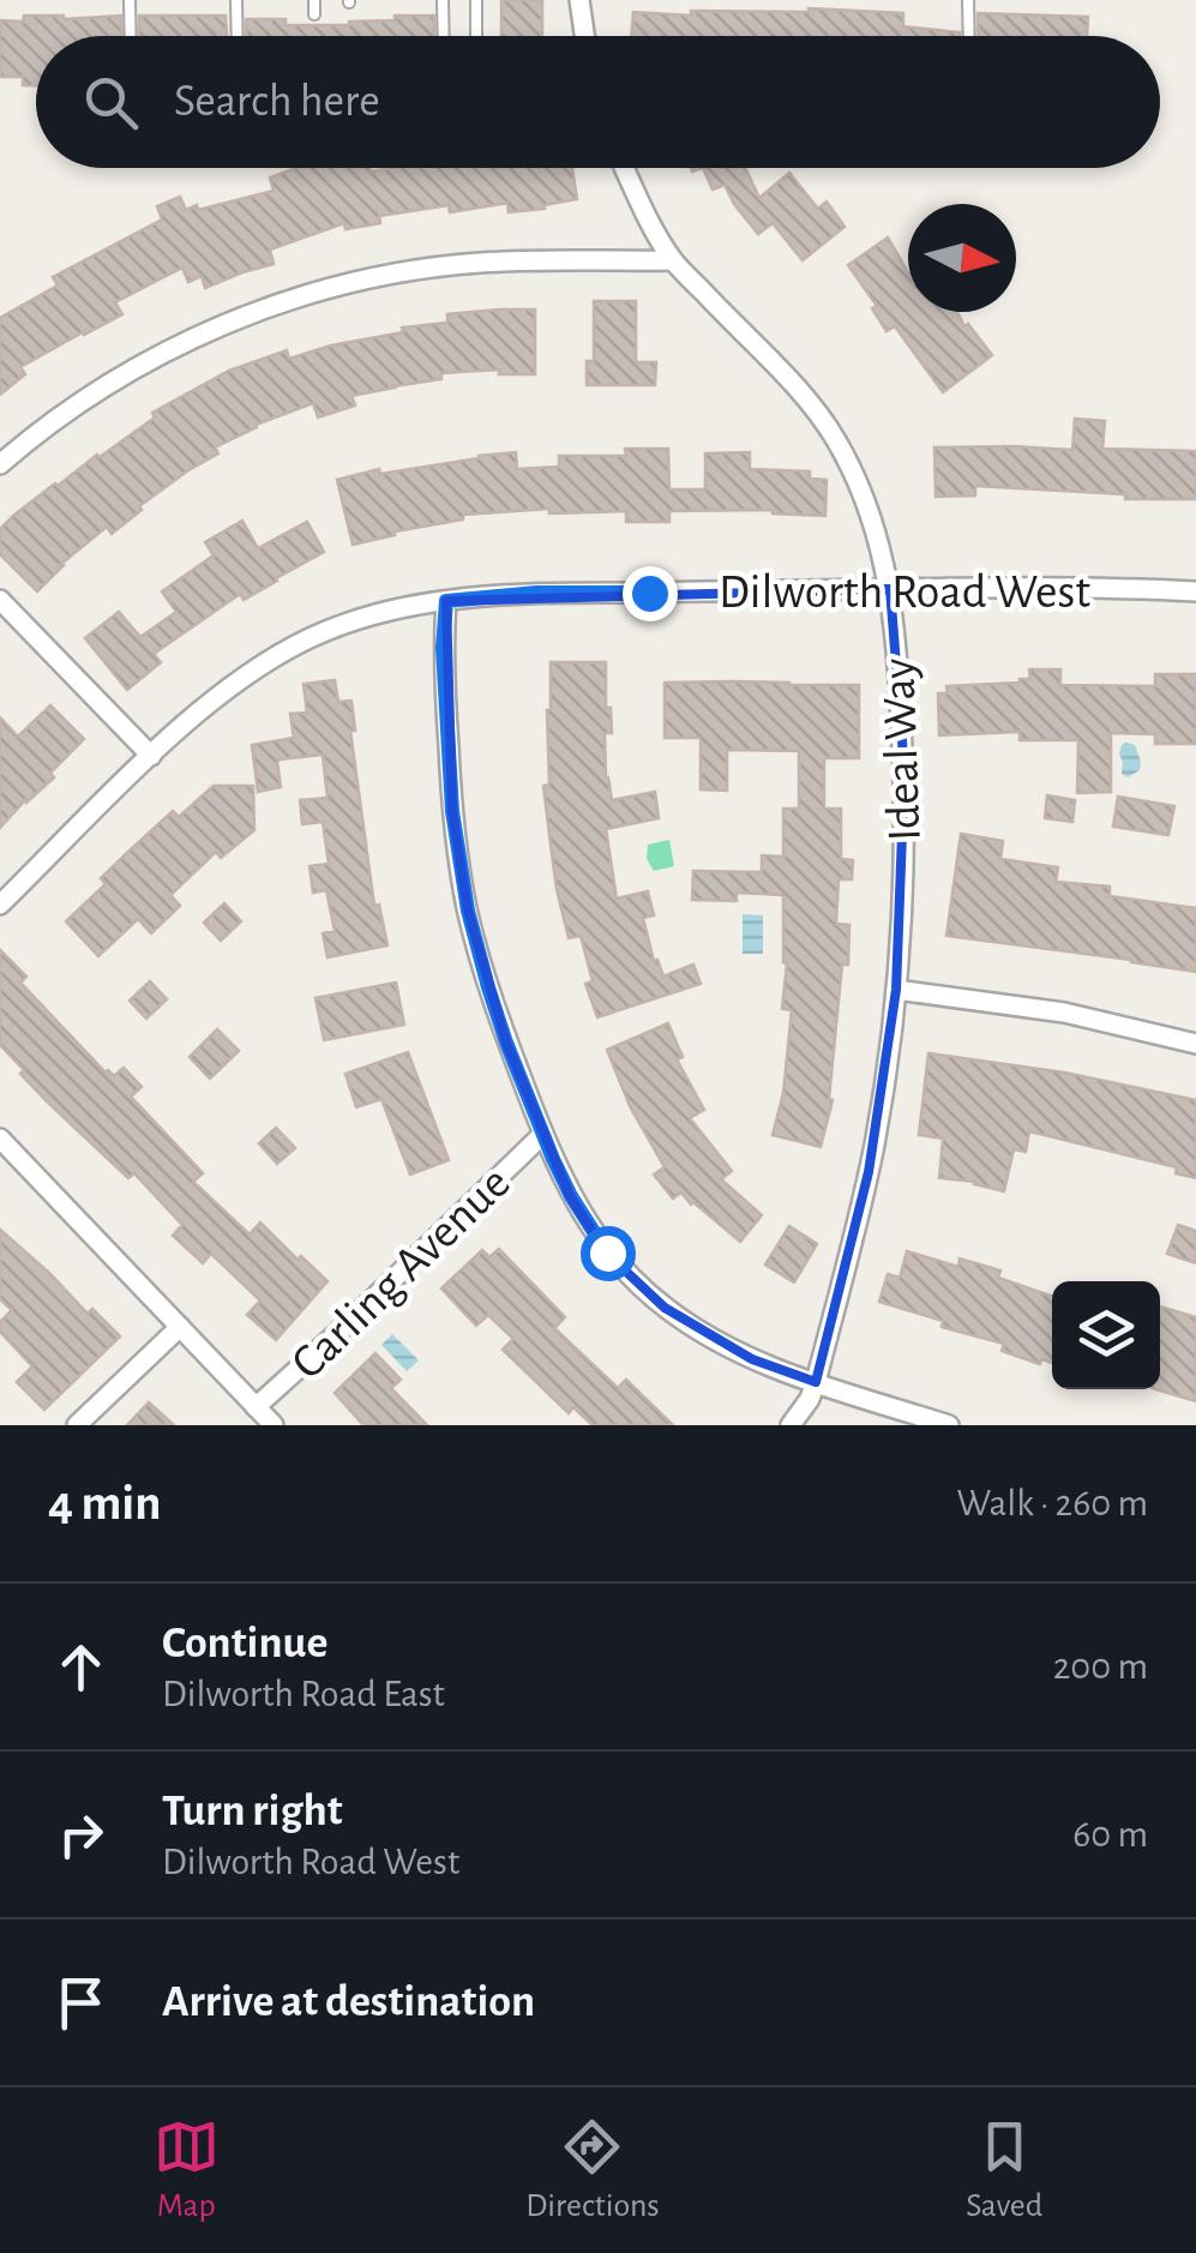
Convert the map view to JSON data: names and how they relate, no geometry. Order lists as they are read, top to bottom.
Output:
{
  "streets": {
    "street": ["Dilworth Road West", "Ideal Way", "Carling Avenue"]
  },
  "crossings": [
    ["Dilworth Road West", "Ideal Way"]
  ],
  "north": "right",
  "page": {
    "search": "Search here",
    "heading": ["4 min", "Walk · 260 m"],
    "list": [
      ["Continue", "Dilworth Road East", "200 m"],
      ["Turn right", "Dilworth Road West", "60 m"],
      "Arrive at destination"
    ],
    "nav": ["Map", "Directions", "Saved"]
  }
}
